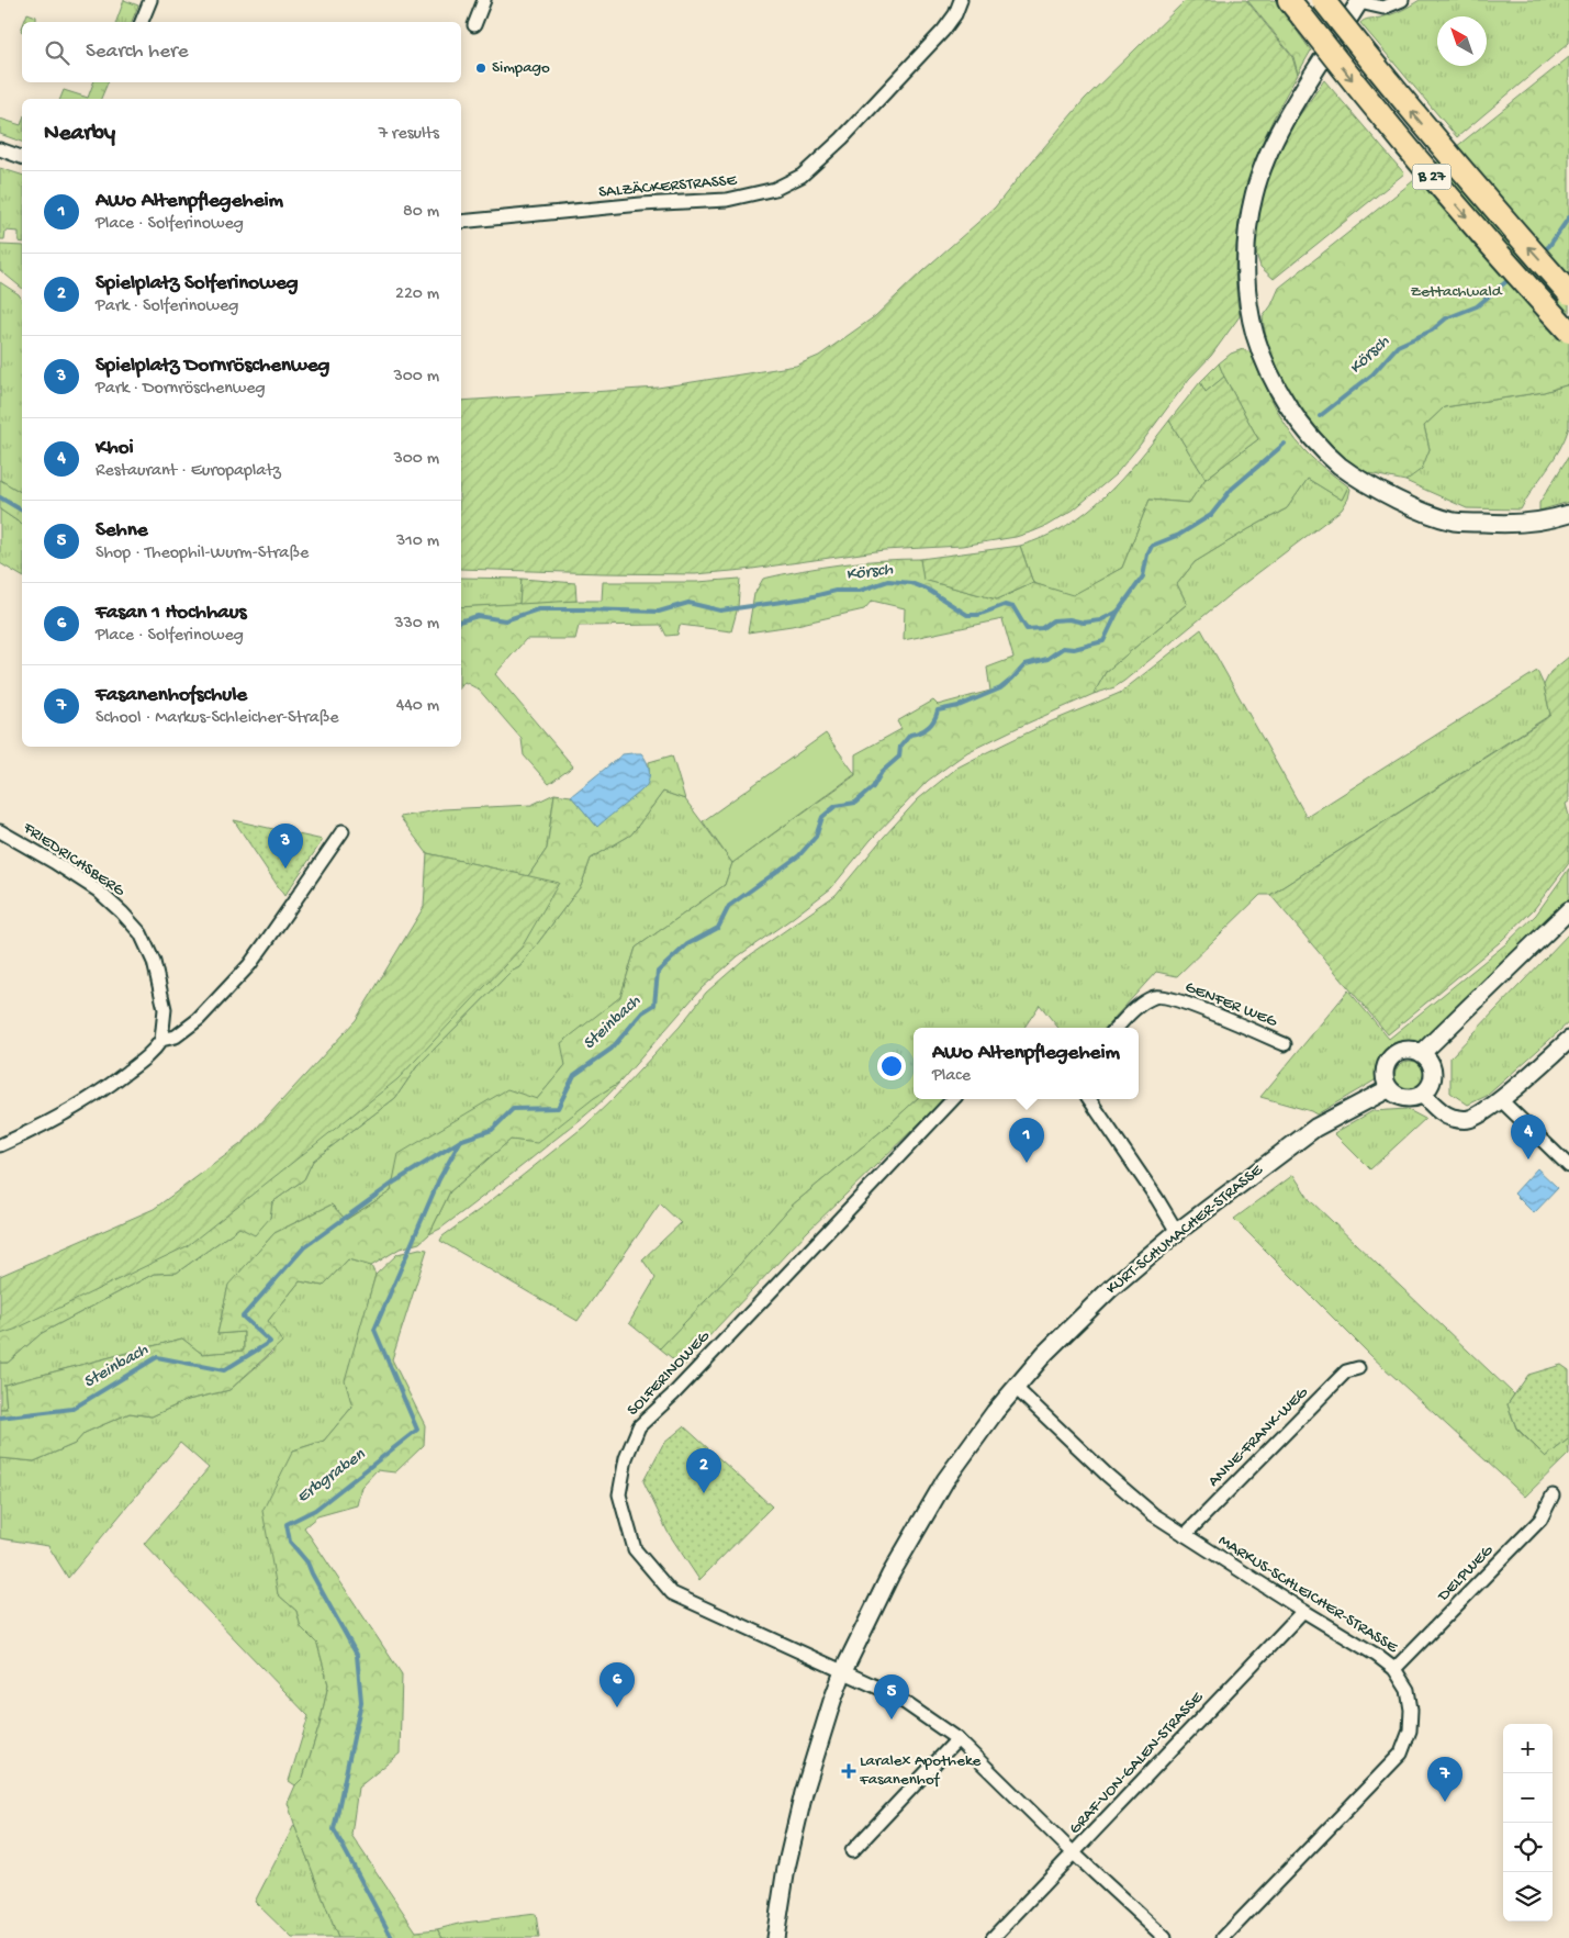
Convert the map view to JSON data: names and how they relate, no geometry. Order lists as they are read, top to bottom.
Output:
{
  "streets": {
    "highway": ["B 27"],
    "street": [
      "SALZÄCKERSTRASSE",
      "FRIEDRICHSBERG",
      "GENFER WEG",
      "KURT-SCHUMACHER-STRASSE",
      "SOLFERINOWEG",
      "ANNE-FRANK-WEG",
      "DELPWEG",
      "MARKUS-SCHLEICHER-STRASSE",
      "GRAF-VON-GALEN-STRASSE"
    ]
  },
  "crossings": [
    ["KURT-SCHUMACHER-STRASSE", "SOLFERINOWEG"],
    ["KURT-SCHUMACHER-STRASSE", "MARKUS-SCHLEICHER-STRASSE"],
    ["SOLFERINOWEG", "GRAF-VON-GALEN-STRASSE"],
    ["ANNE-FRANK-WEG", "MARKUS-SCHLEICHER-STRASSE"],
    ["DELPWEG", "MARKUS-SCHLEICHER-STRASSE"],
    ["MARKUS-SCHLEICHER-STRASSE", "GRAF-VON-GALEN-STRASSE"]
  ],
  "water": ["Körsch", "Steinbach", "Erbgraben"],
  "parks": ["Zettachwald"],
  "places": {
    "other": ["Simpago"],
    "health": ["Laralex Apotheke Fasanenhof"]
  },
  "north": "top left",
  "page": {
    "search": "Search here",
    "heading": ["Nearby", "7 results"],
    "list": [
      {
        "mark": "1",
        "name": "AWo Altenpflegeheim",
        "note": "Place · Solferinoweg",
        "value": "80 m"
      },
      {
        "mark": "2",
        "name": "Spielplatz Solferinoweg",
        "note": "Park · Solferinoweg",
        "value": "220 m"
      },
      {
        "mark": "3",
        "name": "Spielplatz Dornröschenweg",
        "note": "Park · Dornröschenweg",
        "value": "300 m"
      },
      {
        "mark": "4",
        "name": "Khoi",
        "note": "Restaurant · Europaplatz",
        "value": "300 m"
      },
      {
        "mark": "5",
        "name": "Sehne",
        "note": "Shop · Theophil-Wurm-Straße",
        "value": "310 m"
      },
      {
        "mark": "6",
        "name": "Fasan 1 Hochhaus",
        "note": "Place · Solferinoweg",
        "value": "330 m"
      },
      {
        "mark": "7",
        "name": "Fasanenhofschule",
        "note": "School · Markus-Schleicher-Straße",
        "value": "440 m"
      }
    ],
    "pins": [
      "3",
      "4",
      "1",
      "2",
      "6",
      "5",
      "7"
    ],
    "popup": ["AWo Altenpflegeheim", "Place"],
    "map_buttons": ["+", "−"]
  }
}
